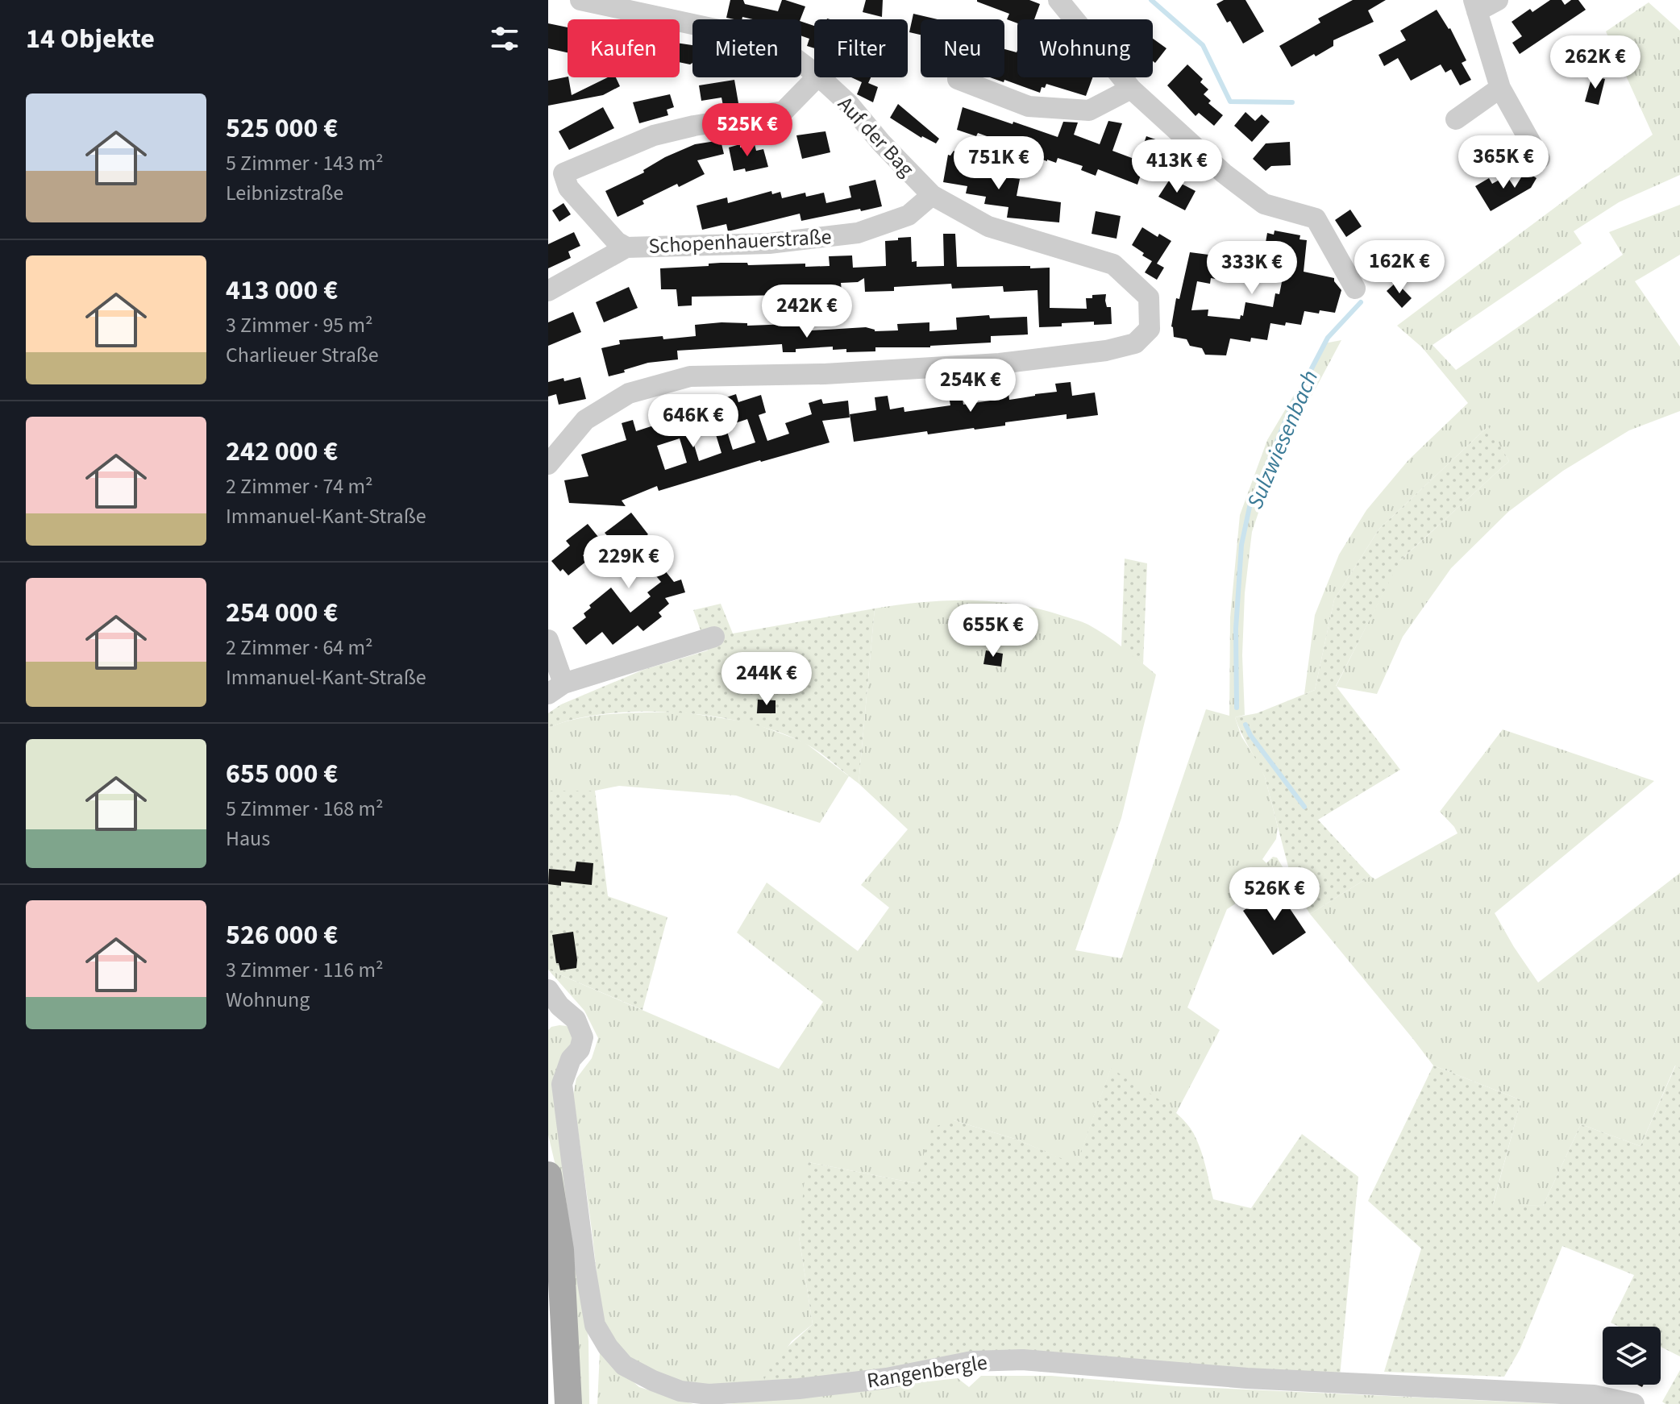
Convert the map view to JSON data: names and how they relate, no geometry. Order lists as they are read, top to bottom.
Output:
{
  "streets": {
    "street": ["Auf der Bag", "Schopenhauerstraße", "Rangenbergle"]
  },
  "crossings": [
    ["Auf der Bag", "Schopenhauerstraße"]
  ],
  "water": ["Sulzwiesenbach"],
  "page": {
    "heading": "14 Objekte",
    "chip": [
      "Kaufen",
      "Mieten",
      "Filter",
      "Neu",
      "Wohnung"
    ],
    "price": [
      "262K €",
      "525K €",
      "365K €",
      "751K €",
      "413K €",
      "162K €",
      "333K €",
      "242K €",
      "254K €",
      "646K €",
      "229K €",
      "655K €",
      "244K €",
      "526K €"
    ],
    "list": [
      {
        "name": "525 000 €",
        "note": "5 Zimmer · 143 m² · Leibnizstraße"
      },
      {
        "name": "413 000 €",
        "note": "3 Zimmer · 95 m² · Charlieuer Straße"
      },
      {
        "name": "242 000 €",
        "note": "2 Zimmer · 74 m² · Immanuel-Kant-Straße"
      },
      {
        "name": "254 000 €",
        "note": "2 Zimmer · 64 m² · Immanuel-Kant-Straße"
      },
      {
        "name": "655 000 €",
        "note": "5 Zimmer · 168 m² · Haus"
      },
      {
        "name": "526 000 €",
        "note": "3 Zimmer · 116 m² · Wohnung"
      }
    ]
  }
}
